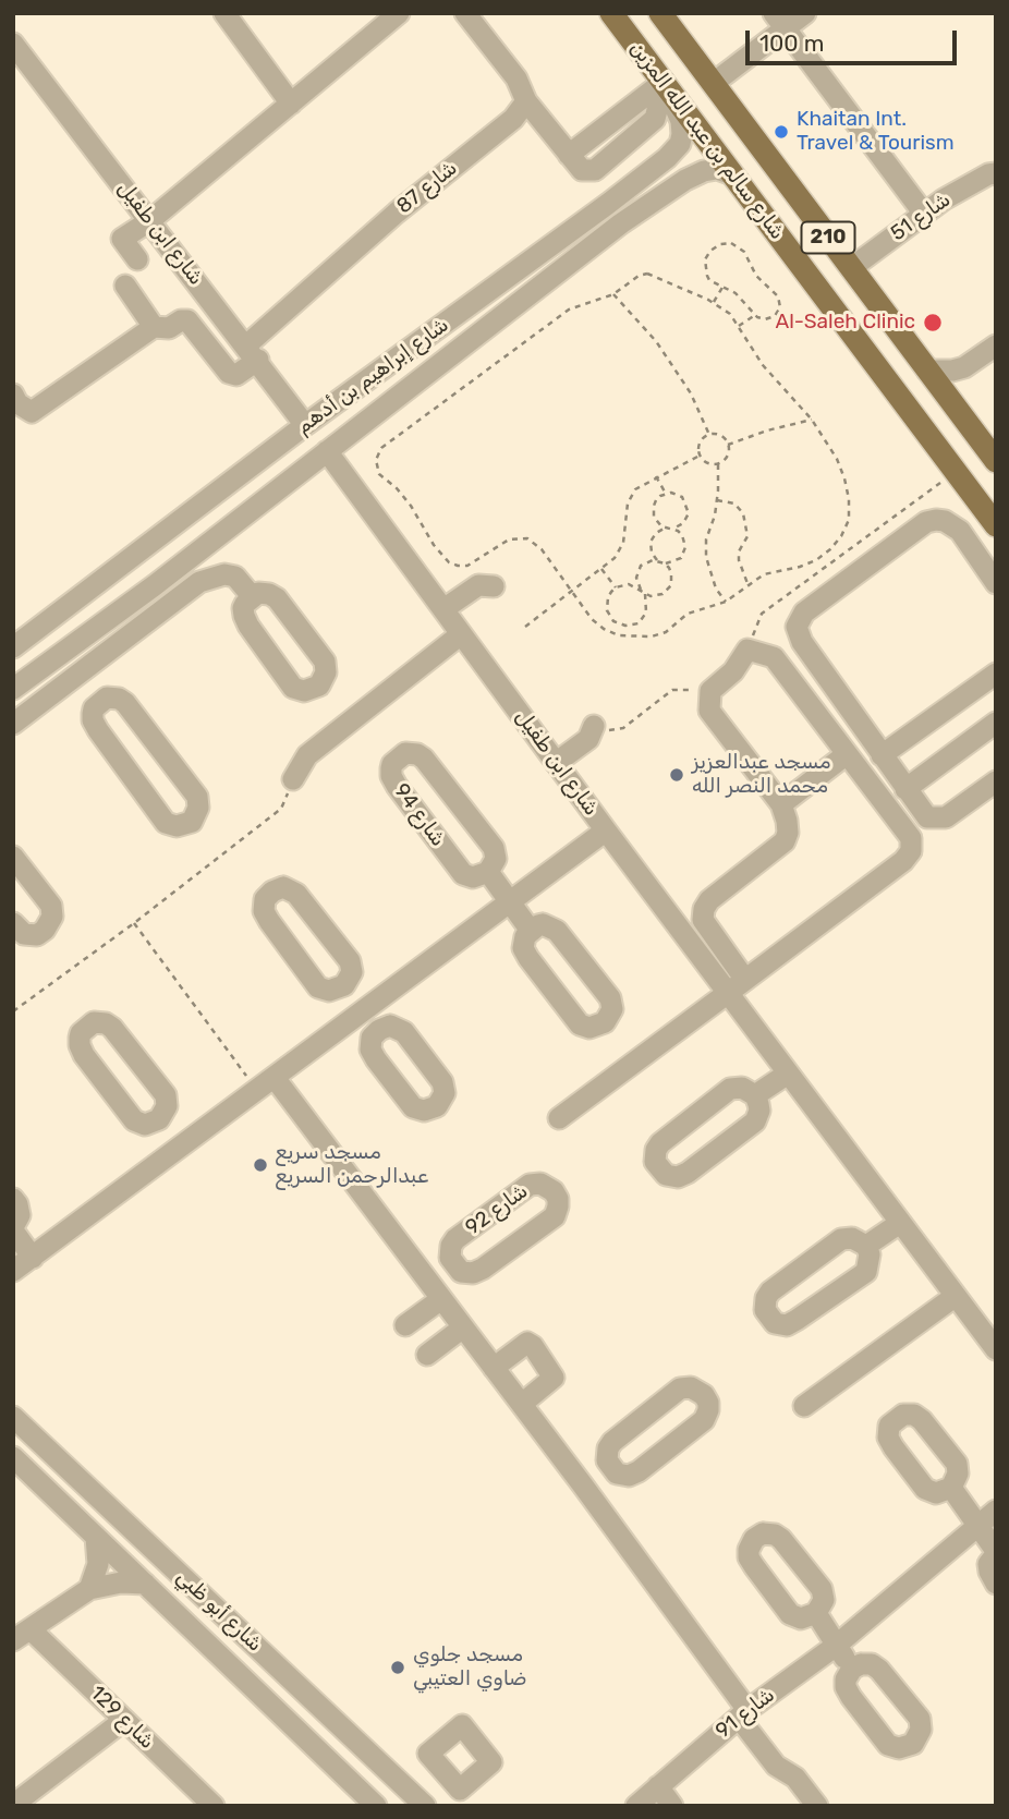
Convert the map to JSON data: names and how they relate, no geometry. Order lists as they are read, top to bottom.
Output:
{
  "streets": {
    "main road": ["شارع سالم بن عبد الله المزين", "210"],
    "street": [
      "شارع 87",
      "51 شارع",
      "شارع ابن طفيل",
      "شارع إبراهيم بن أدهم",
      "شارع 94",
      "شارع 92",
      "شارع أبو ظبي",
      "شارع 91",
      "شارع 129"
    ]
  },
  "crossings": [
    ["شارع سالم بن عبد الله المزين", "51 شارع"],
    ["شارع سالم بن عبد الله المزين", "شارع إبراهيم بن أدهم"],
    ["شارع 87", "شارع ابن طفيل"],
    ["شارع ابن طفيل", "شارع إبراهيم بن أدهم"]
  ],
  "places": [
    "Khaitan Int. Travel & Tourism",
    "Al-Saleh Clinic",
    "مسجد عبدالعزيز محمد النصر الله",
    "مسجد سريع عبدالرحمن السريع",
    "مسجد جلوي ضاوي العتيبي"
  ],
  "scale_bar": "100 m"
}
